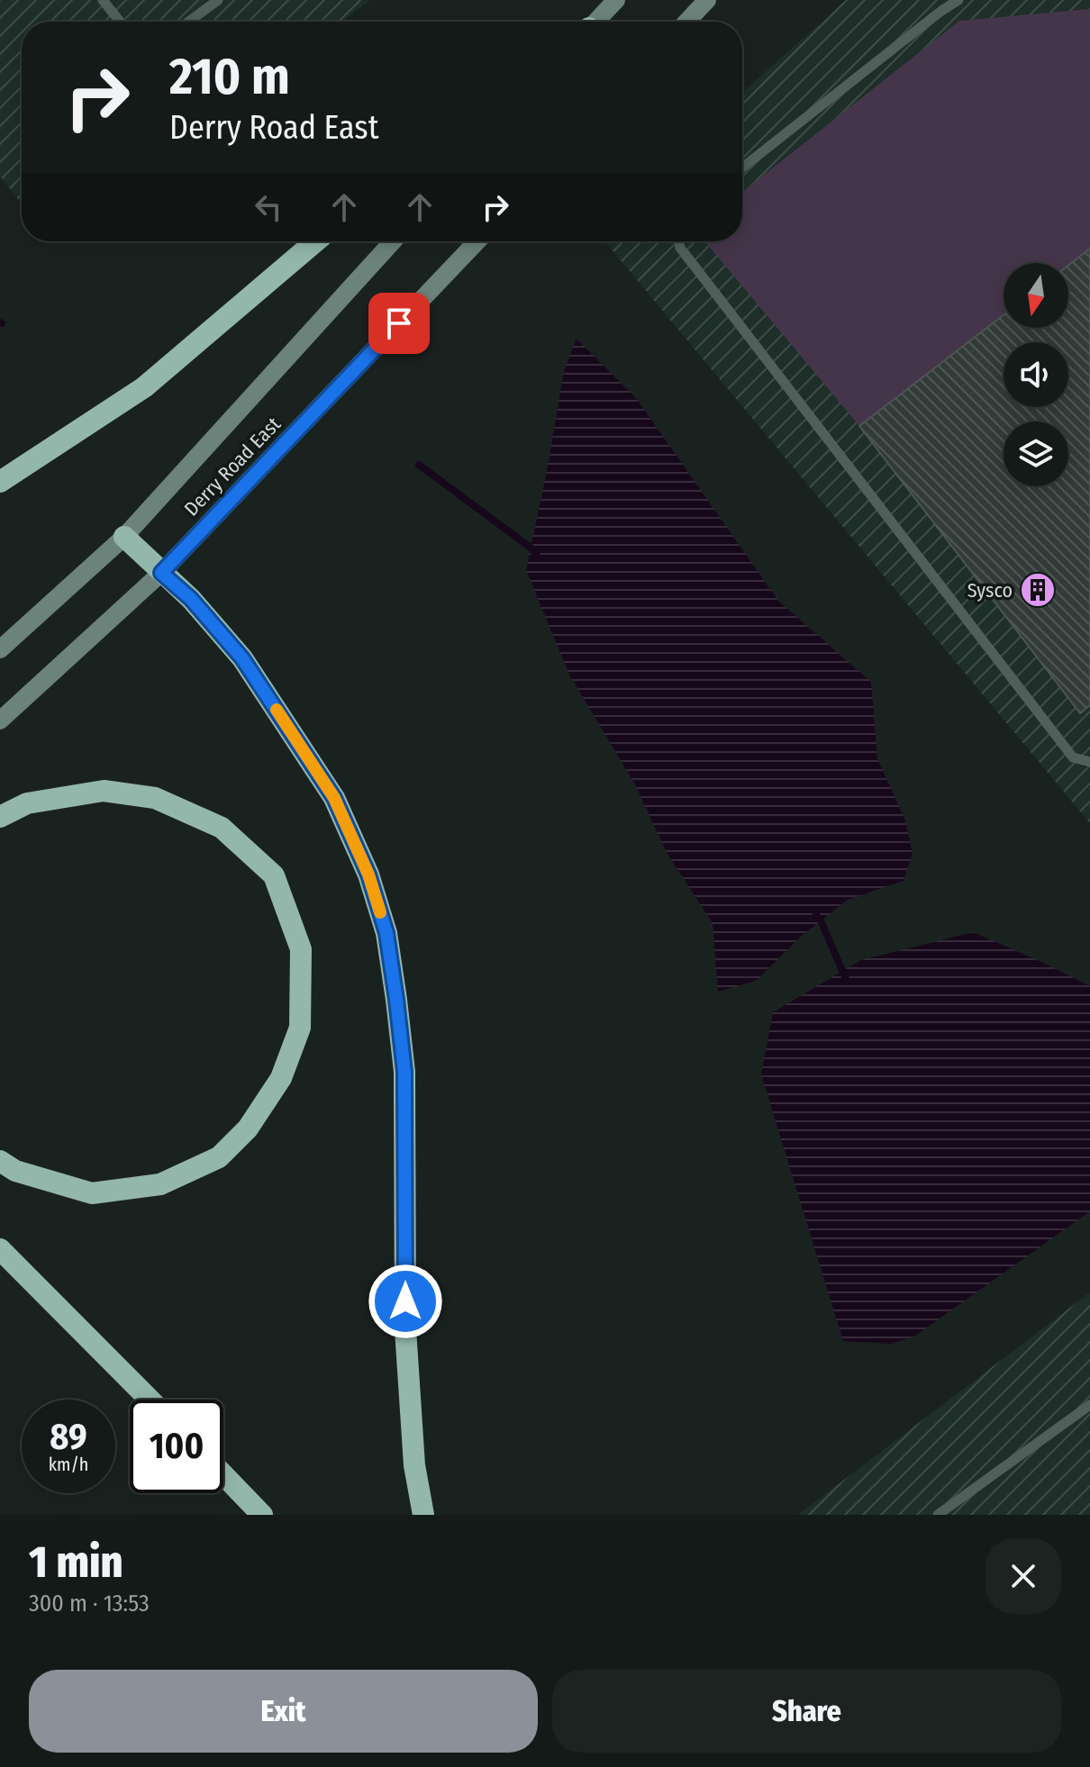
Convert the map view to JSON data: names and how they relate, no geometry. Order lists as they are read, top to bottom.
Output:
{
  "streets": {
    "main road": ["Derry Road East"]
  },
  "places": {
    "building": ["Sysco"]
  },
  "north": "bottom",
  "page": {
    "turn": ["210 m", "Derry Road East"],
    "speed": "89 km/h",
    "limit": "100",
    "heading": ["1 min", "300 m · 13:53"],
    "buttons": ["Exit", "Share"]
  }
}
